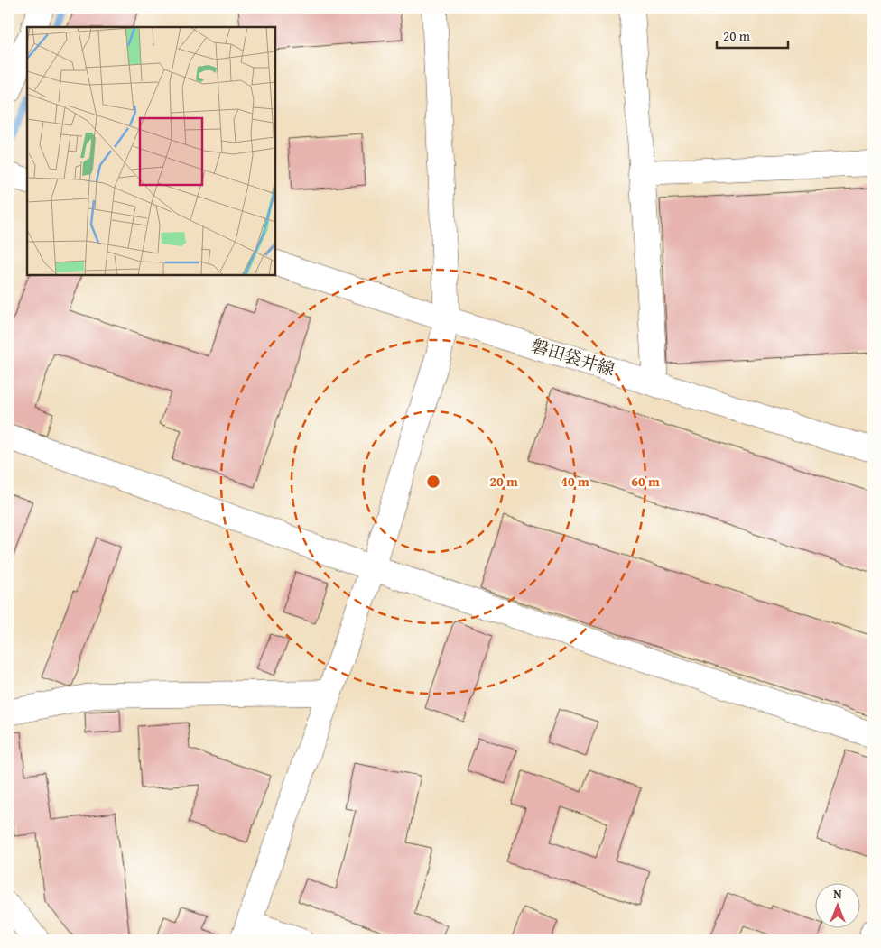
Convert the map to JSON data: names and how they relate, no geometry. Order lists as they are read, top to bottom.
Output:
{
  "streets": {
    "street": ["磐田袋井線"]
  },
  "scale_bar": "20 m",
  "north": "top",
  "rings": ["20 m", "40 m", "60 m"]
}
